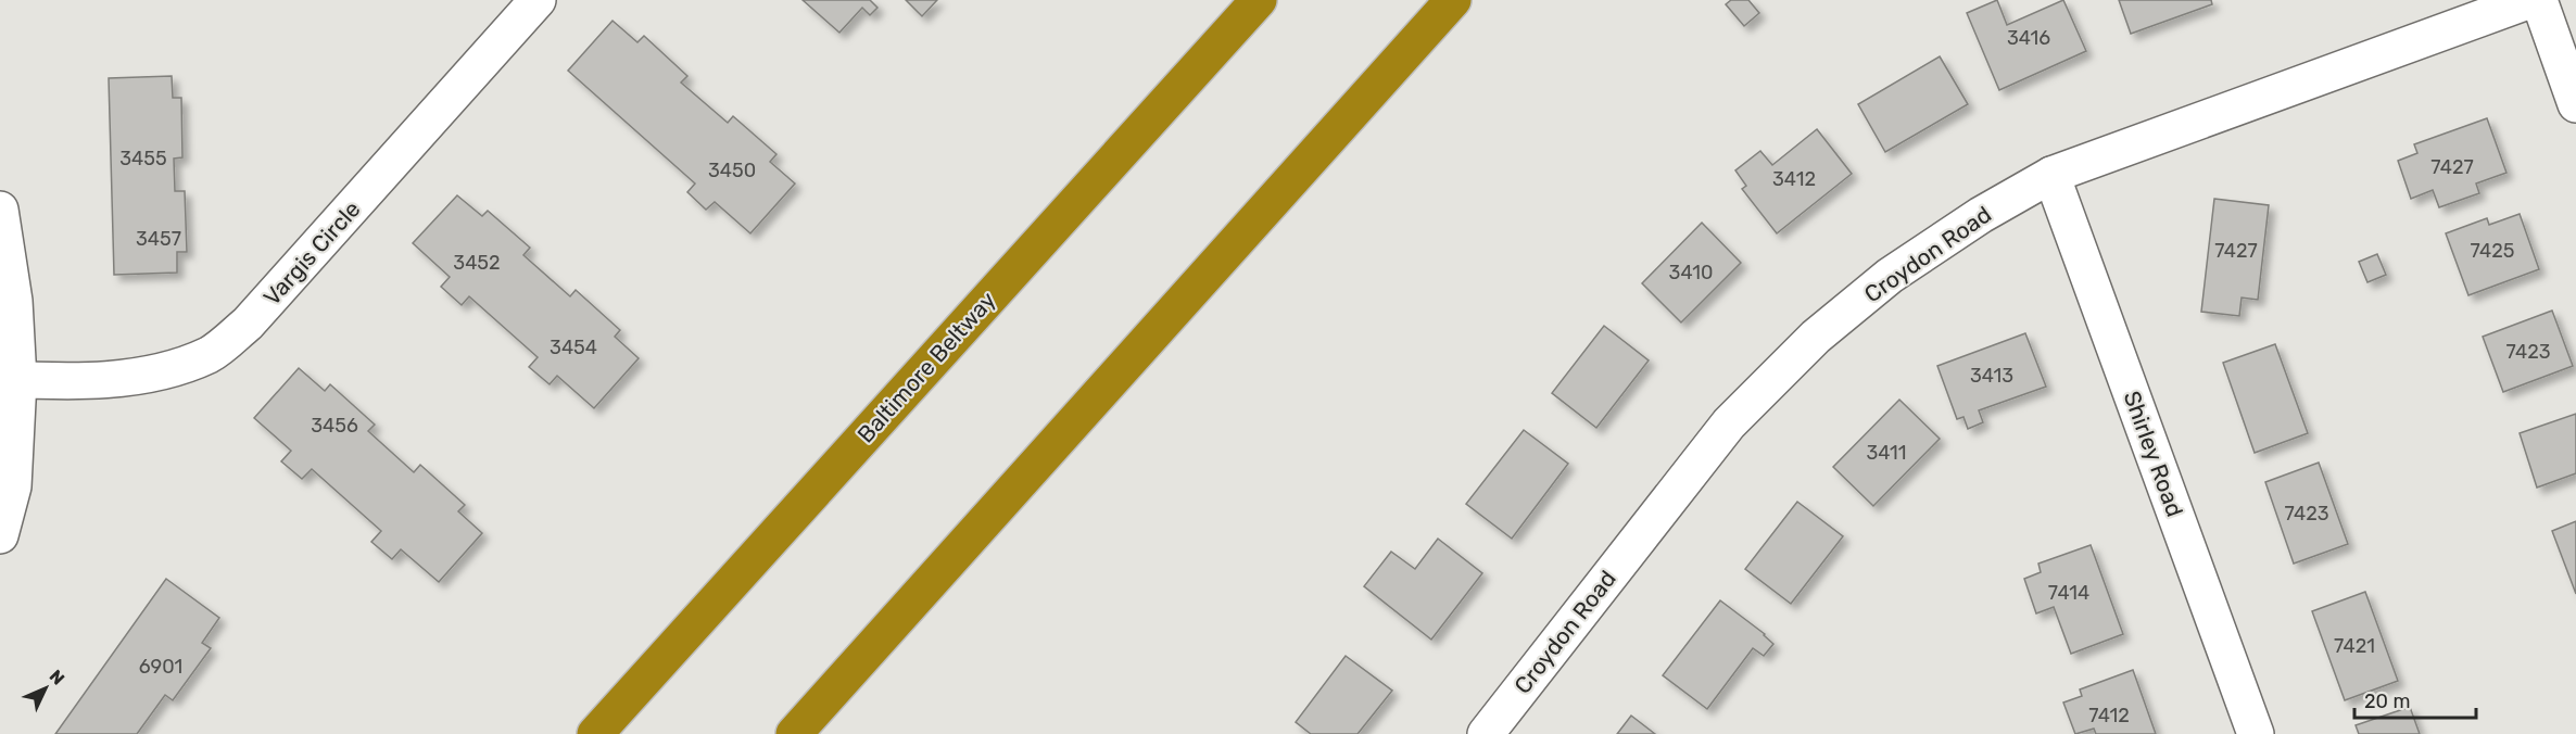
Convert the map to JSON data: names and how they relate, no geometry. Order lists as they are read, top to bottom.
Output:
{
  "streets": {
    "highway": ["Baltimore Beltway"],
    "street": ["Vargis Circle", "Croydon Road", "Shirley Road"]
  },
  "crossings": [
    ["Croydon Road", "Shirley Road"]
  ],
  "house_numbers": [
    "3416",
    "3455",
    "7427",
    "3450",
    "3412",
    "3457",
    "7427",
    "7425",
    "3452",
    "3410",
    "3454",
    "7423",
    "3413",
    "3456",
    "3411",
    "7423",
    "7414",
    "7421",
    "6901",
    "7412"
  ],
  "scale_bar": "20 m",
  "north": "top right"
}
